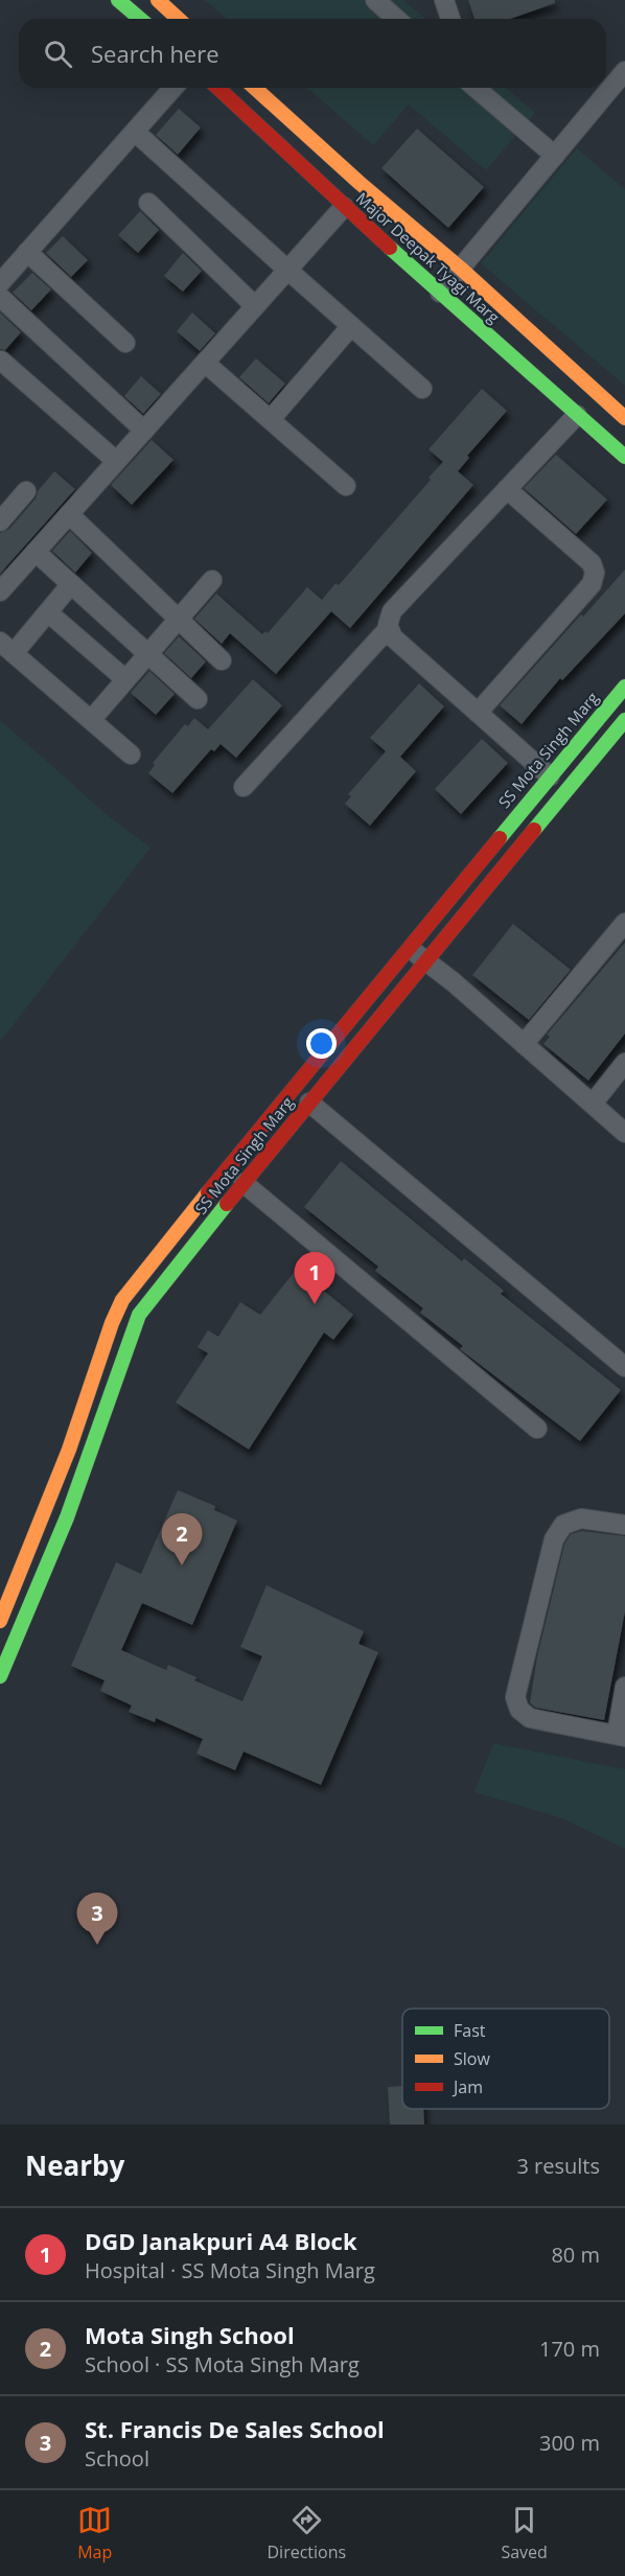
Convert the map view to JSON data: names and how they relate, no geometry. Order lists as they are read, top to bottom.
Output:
{
  "streets": {
    "street": ["Major Deepak Tyagi Marg", "SS Mota Singh Marg"]
  },
  "legend": ["Fast", "Slow", "Jam"],
  "page": {
    "search": "Search here",
    "pins": ["1", "2", "3"],
    "heading": ["Nearby", "3 results"],
    "list": [
      {
        "mark": "1",
        "name": "DGD Janakpuri A4 Block",
        "note": "Hospital · SS Mota Singh Marg",
        "value": "80 m"
      },
      {
        "mark": "2",
        "name": "Mota Singh School",
        "note": "School · SS Mota Singh Marg",
        "value": "170 m"
      },
      {
        "mark": "3",
        "name": "St. Francis De Sales School",
        "note": "School",
        "value": "300 m"
      }
    ],
    "nav": ["Map", "Directions", "Saved"]
  }
}
